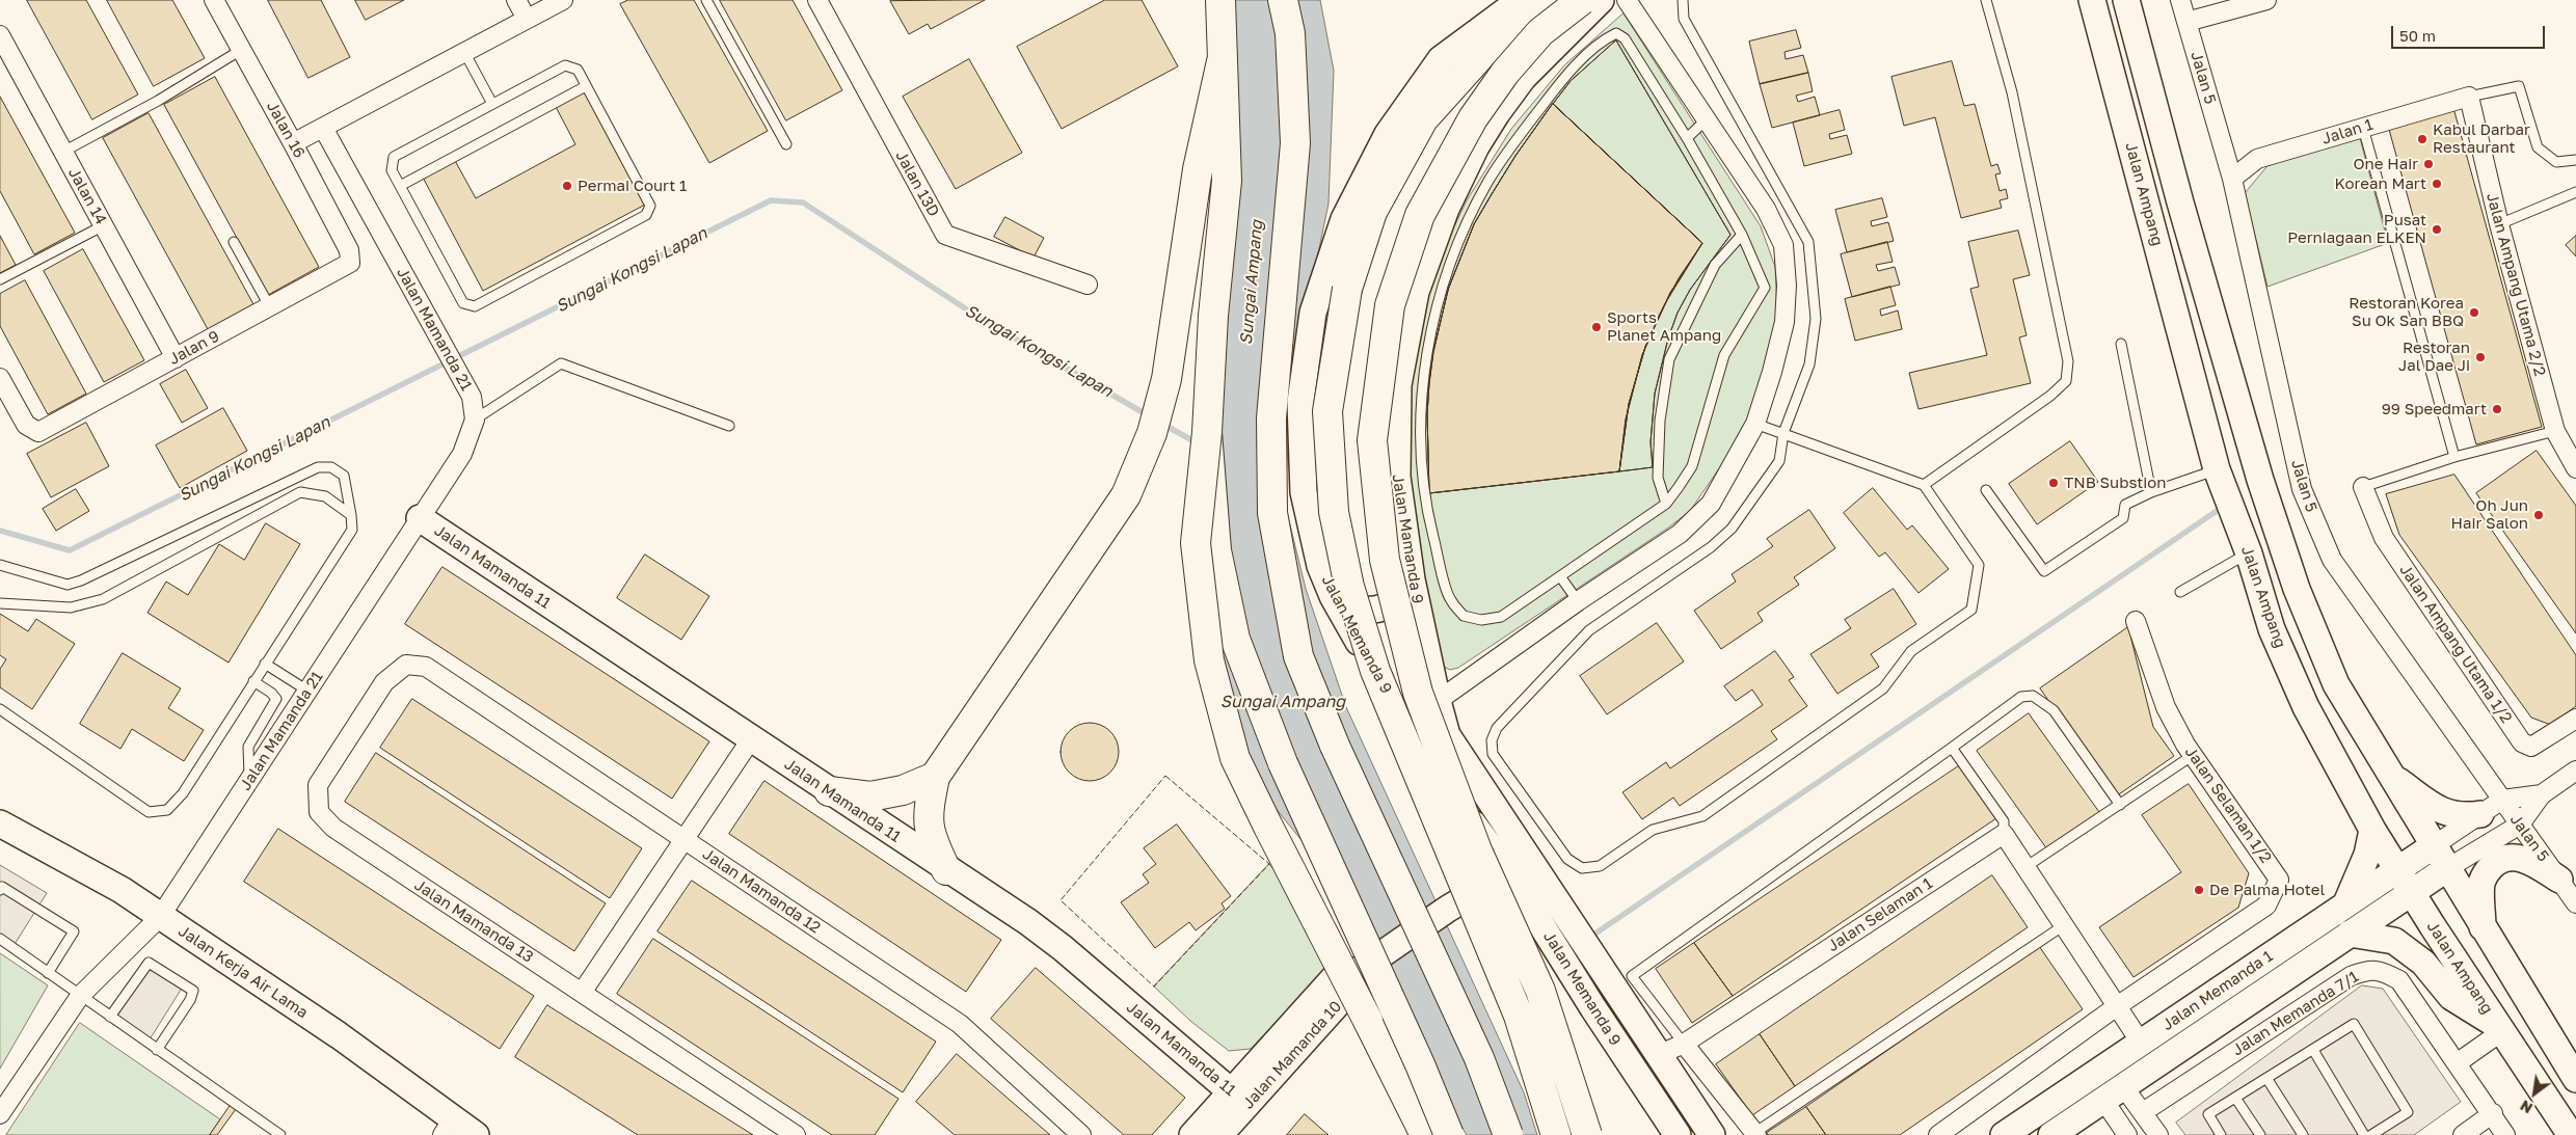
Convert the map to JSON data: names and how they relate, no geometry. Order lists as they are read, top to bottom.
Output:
{
  "streets": {
    "street": [
      "Jalan 5",
      "Jalan 16",
      "Jalan 1",
      "Jalan 13D",
      "Jalan Ampang",
      "Jalan 14",
      "Jalan Ampang Utama 2/2",
      "Jalan Mamanda 21",
      "Jalan 9",
      "Jalan Mamanda 9",
      "Jalan Mamanda 11",
      "Jalan Memanda 9",
      "Jalan Ampang Utama 1/2",
      "Jalan Selaman 1/2",
      "Jalan Mamanda 12",
      "Jalan Selaman 1",
      "Jalan Mamanda 13",
      "Jalan Kerja Air Lama",
      "Jalan Memanda 1",
      "Jalan Memanda 7/1",
      "Jalan Mamanda 10"
    ]
  },
  "crossings": [
    ["Jalan 5", "Jalan 1"],
    ["Jalan 16", "Jalan 9"],
    ["Jalan 1", "Jalan Ampang Utama 2/2"],
    ["Jalan Ampang", "Jalan Memanda 1"],
    ["Jalan 14", "Jalan 9"],
    ["Jalan Mamanda 21", "Jalan Mamanda 11"],
    ["Jalan Mamanda 21", "Jalan Kerja Air Lama"],
    ["Jalan Mamanda 9", "Jalan Memanda 9"],
    ["Jalan Mamanda 11", "Jalan Mamanda 10"],
    ["Jalan Memanda 9", "Jalan Selaman 1"],
    ["Jalan Memanda 9", "Jalan Mamanda 10"],
    ["Jalan Mamanda 12", "Jalan Mamanda 13"]
  ],
  "water": ["Sungai Kongsi Lapan", "Sungai Ampang"],
  "places": [
    "Kabul Darbar Restaurant",
    "One Hair",
    "Korean Mart",
    "Permai Court 1",
    "Pusat Perniagaan ELKEN",
    "Restoran Korea Su Ok San BBQ",
    "Sports Planet Ampang",
    "Restoran Jal Dae Ji",
    "99 Speedmart",
    "TNB Substion",
    "Oh Jun Hair Salon",
    "De Palma Hotel"
  ],
  "scale_bar": "50 m",
  "north": "bottom left"
}
